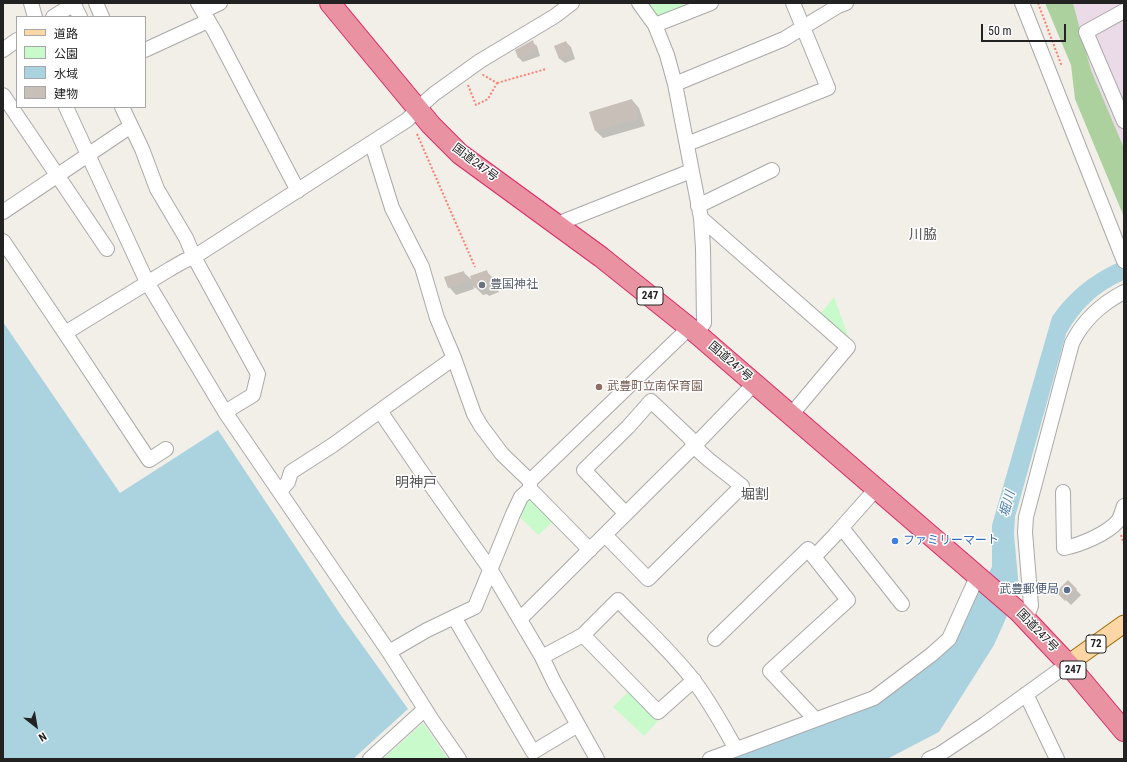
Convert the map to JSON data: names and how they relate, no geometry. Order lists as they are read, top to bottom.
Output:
{
  "streets": {
    "highway": ["国道247号", "247"],
    "main road": ["72"]
  },
  "crossings": [
    ["国道247号", "72"]
  ],
  "districts": ["川脇", "明神戸", "堀割"],
  "water": ["堀川"],
  "places": [
    "豊国神社",
    "武豊町立南保育園",
    "ファミリーマート",
    "武豊郵便局"
  ],
  "legend": [
    "道路",
    "公園",
    "水域",
    "建物"
  ],
  "scale_bar": "50 m",
  "north": "bottom right"
}
